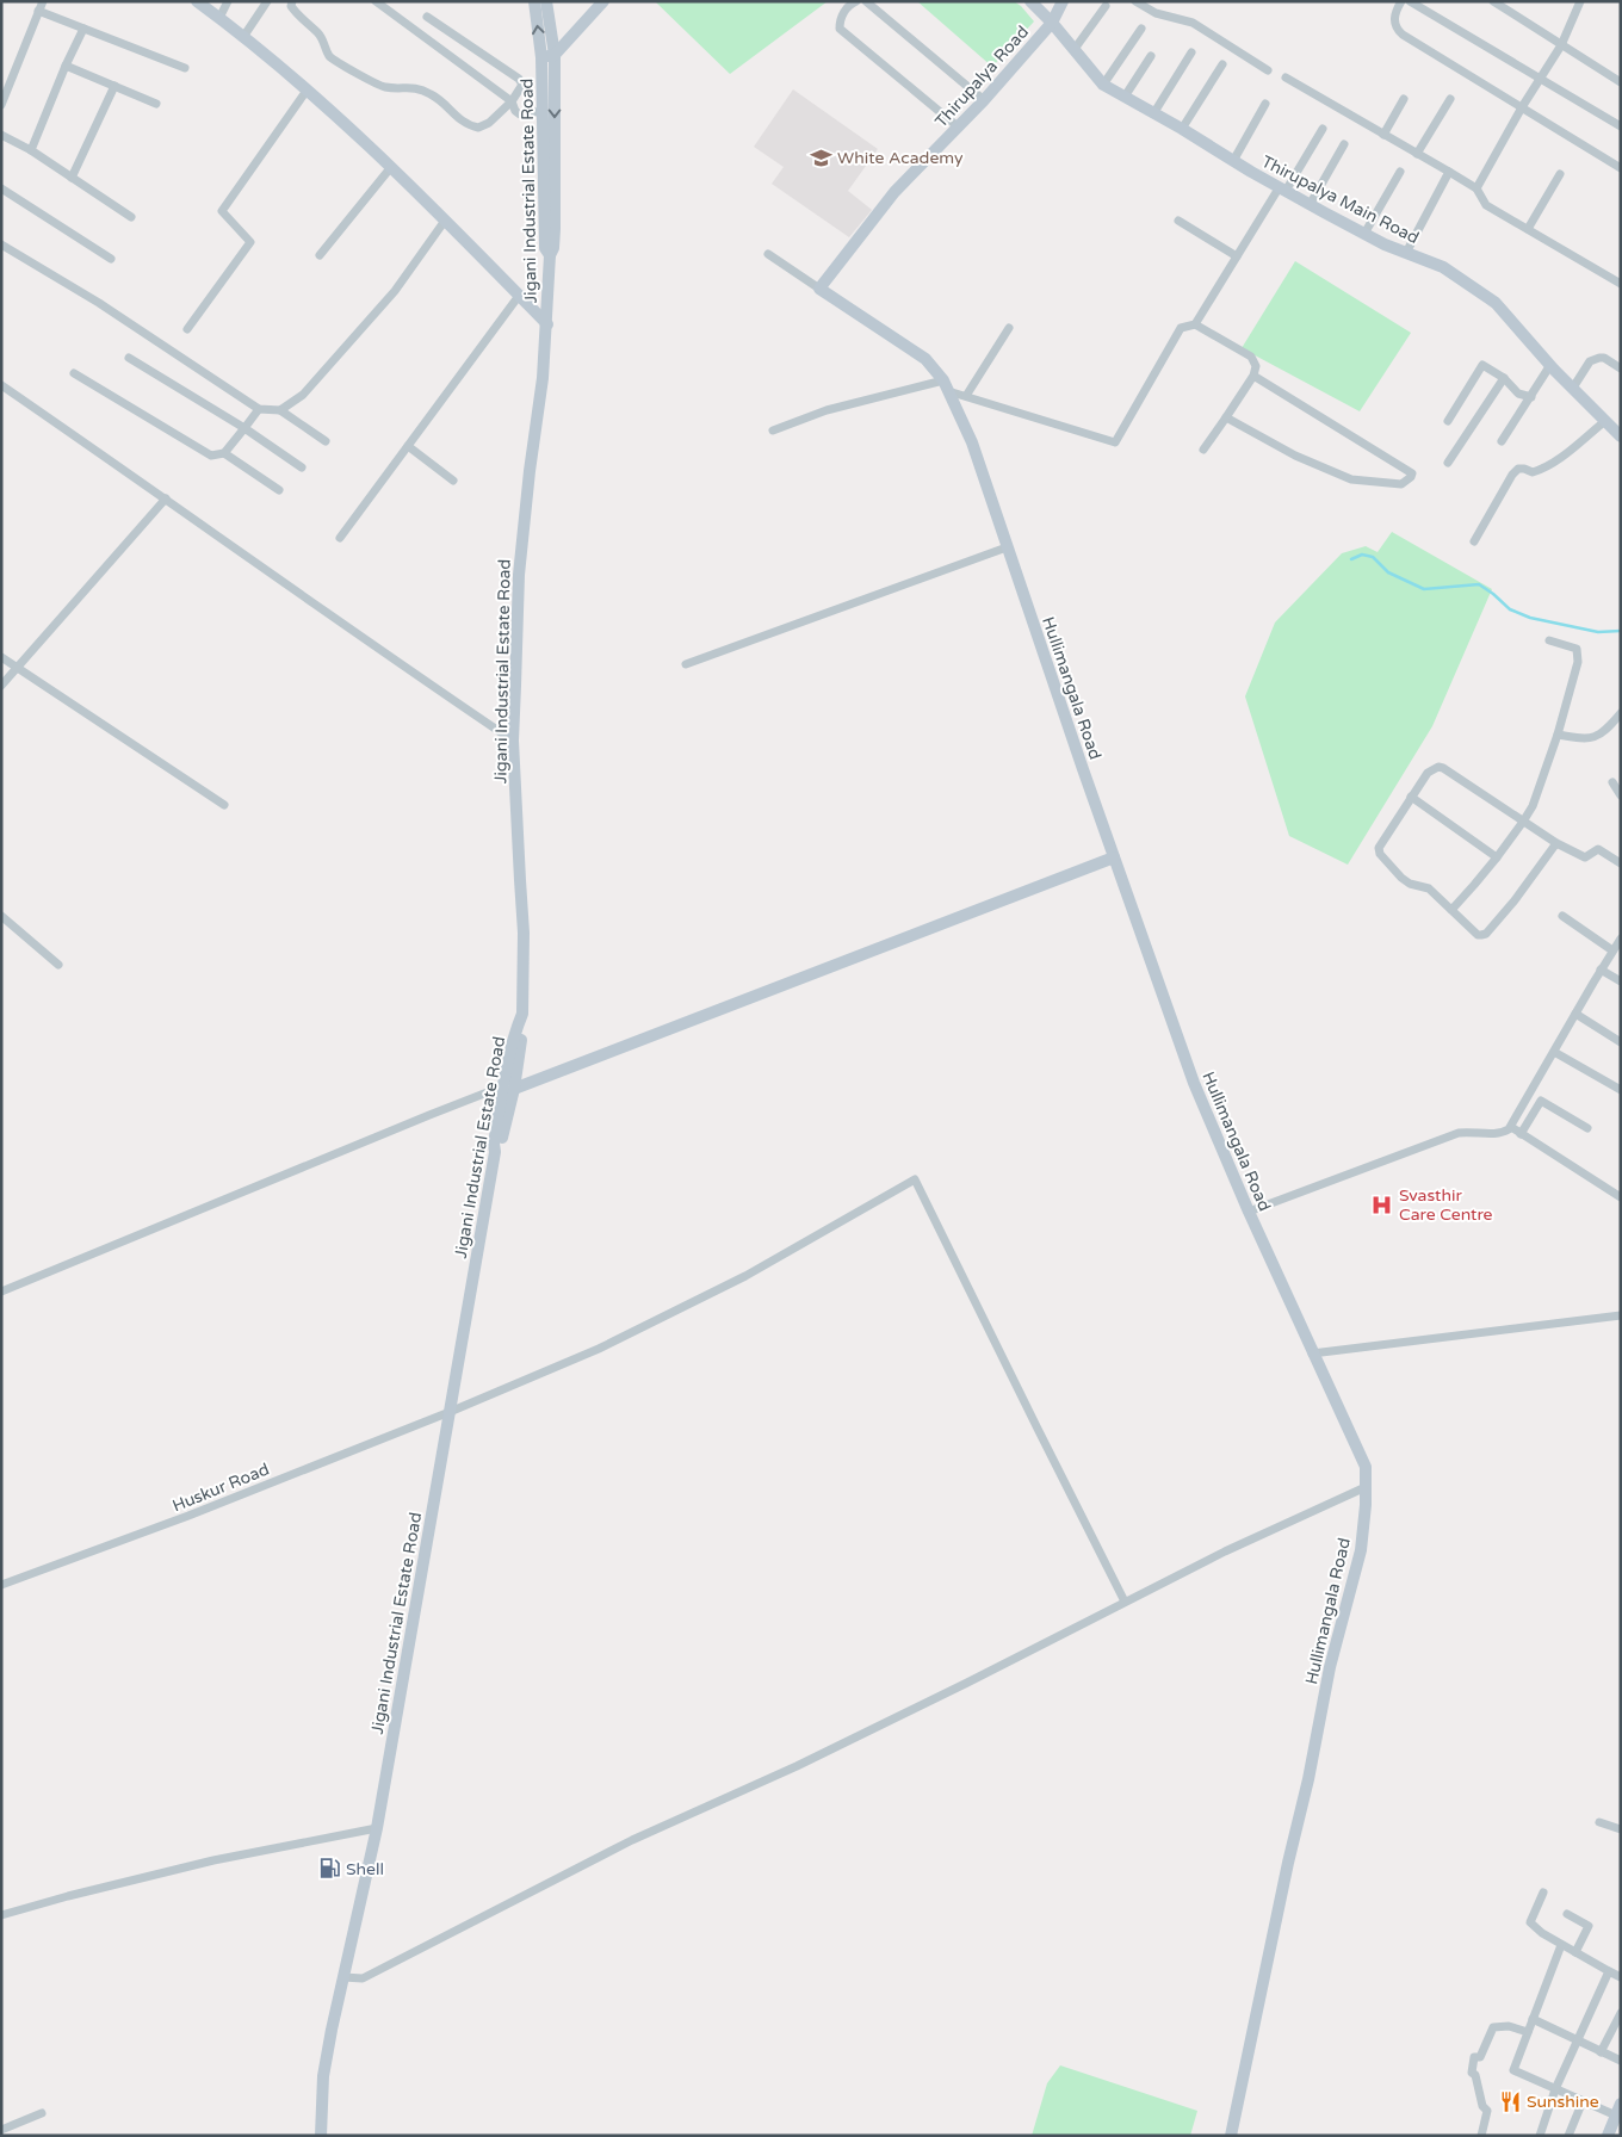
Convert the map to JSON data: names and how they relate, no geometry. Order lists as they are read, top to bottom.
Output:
{
  "streets": {
    "street": [
      "Thirupalya Road",
      "Jigani Industrial Estate Road",
      "Thirupalya Main Road",
      "Hullimangala Road",
      "Huskur Road"
    ]
  },
  "crossings": [
    ["Thirupalya Road", "Thirupalya Main Road"],
    ["Thirupalya Road", "Hullimangala Road"],
    ["Jigani Industrial Estate Road", "Huskur Road"]
  ],
  "places": {
    "school or university": ["White Academy"],
    "hospital": ["Svasthir Care Centre"],
    "fuel station": ["Shell"],
    "restaurant": ["Sunshine"]
  }
}
